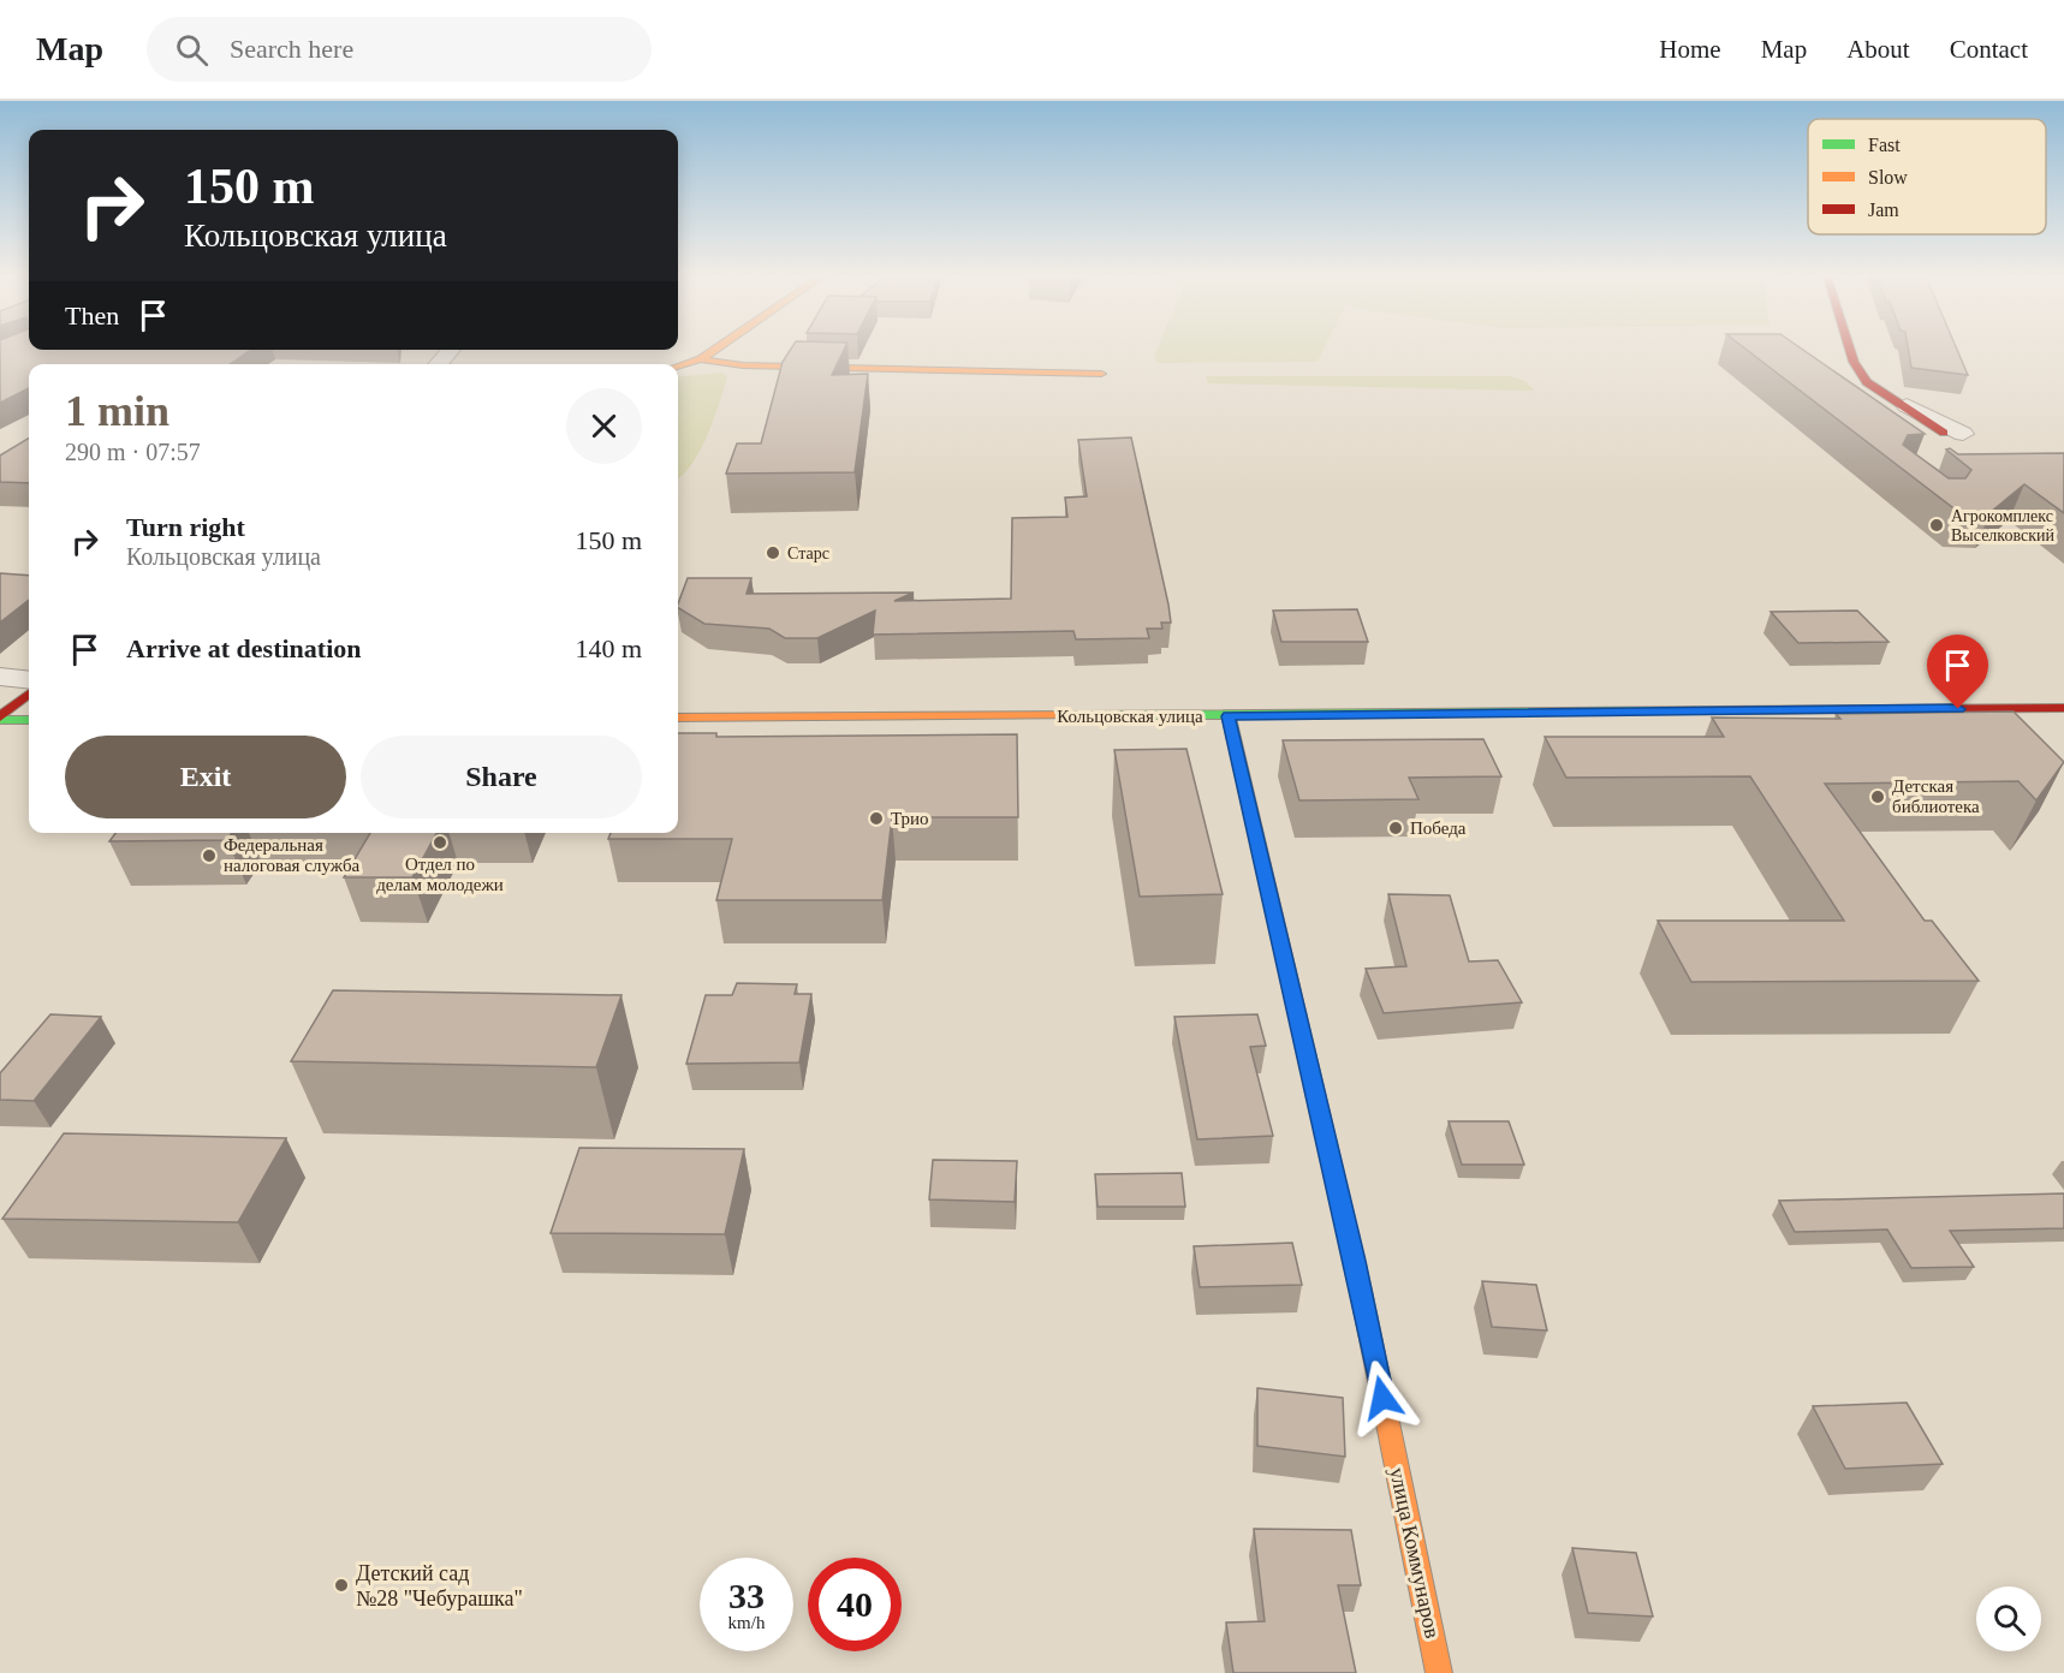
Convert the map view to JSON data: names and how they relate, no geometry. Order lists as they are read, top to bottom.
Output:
{
  "streets": {
    "street": ["Кольцовская улица", "улица Коммунаров"]
  },
  "crossings": [
    ["Кольцовская улица", "улица Коммунаров"]
  ],
  "places": [
    "Агрокомплекс Выселковский",
    "Старс",
    "Детская библиотека",
    "Трио",
    "Победа",
    "Отдел по делам молодежи",
    "Федеральная налоговая служба",
    "Детский сад №28 \"Чебурашка\""
  ],
  "legend": ["Fast", "Slow", "Jam"],
  "page": {
    "header": "Map",
    "search": "Search here",
    "nav": [
      "Home",
      "Map",
      "About",
      "Contact"
    ],
    "turn": ["150 m", "Кольцовская улица"],
    "then": "Then",
    "heading": ["1 min", "290 m · 07:57"],
    "list": [
      {
        "name": "Turn right",
        "note": "Кольцовская улица",
        "value": "150 m"
      },
      {
        "name": "Arrive at destination",
        "value": "140 m"
      }
    ],
    "buttons": ["Exit", "Share"],
    "speed": "33 km/h",
    "limit": "40"
  }
}
